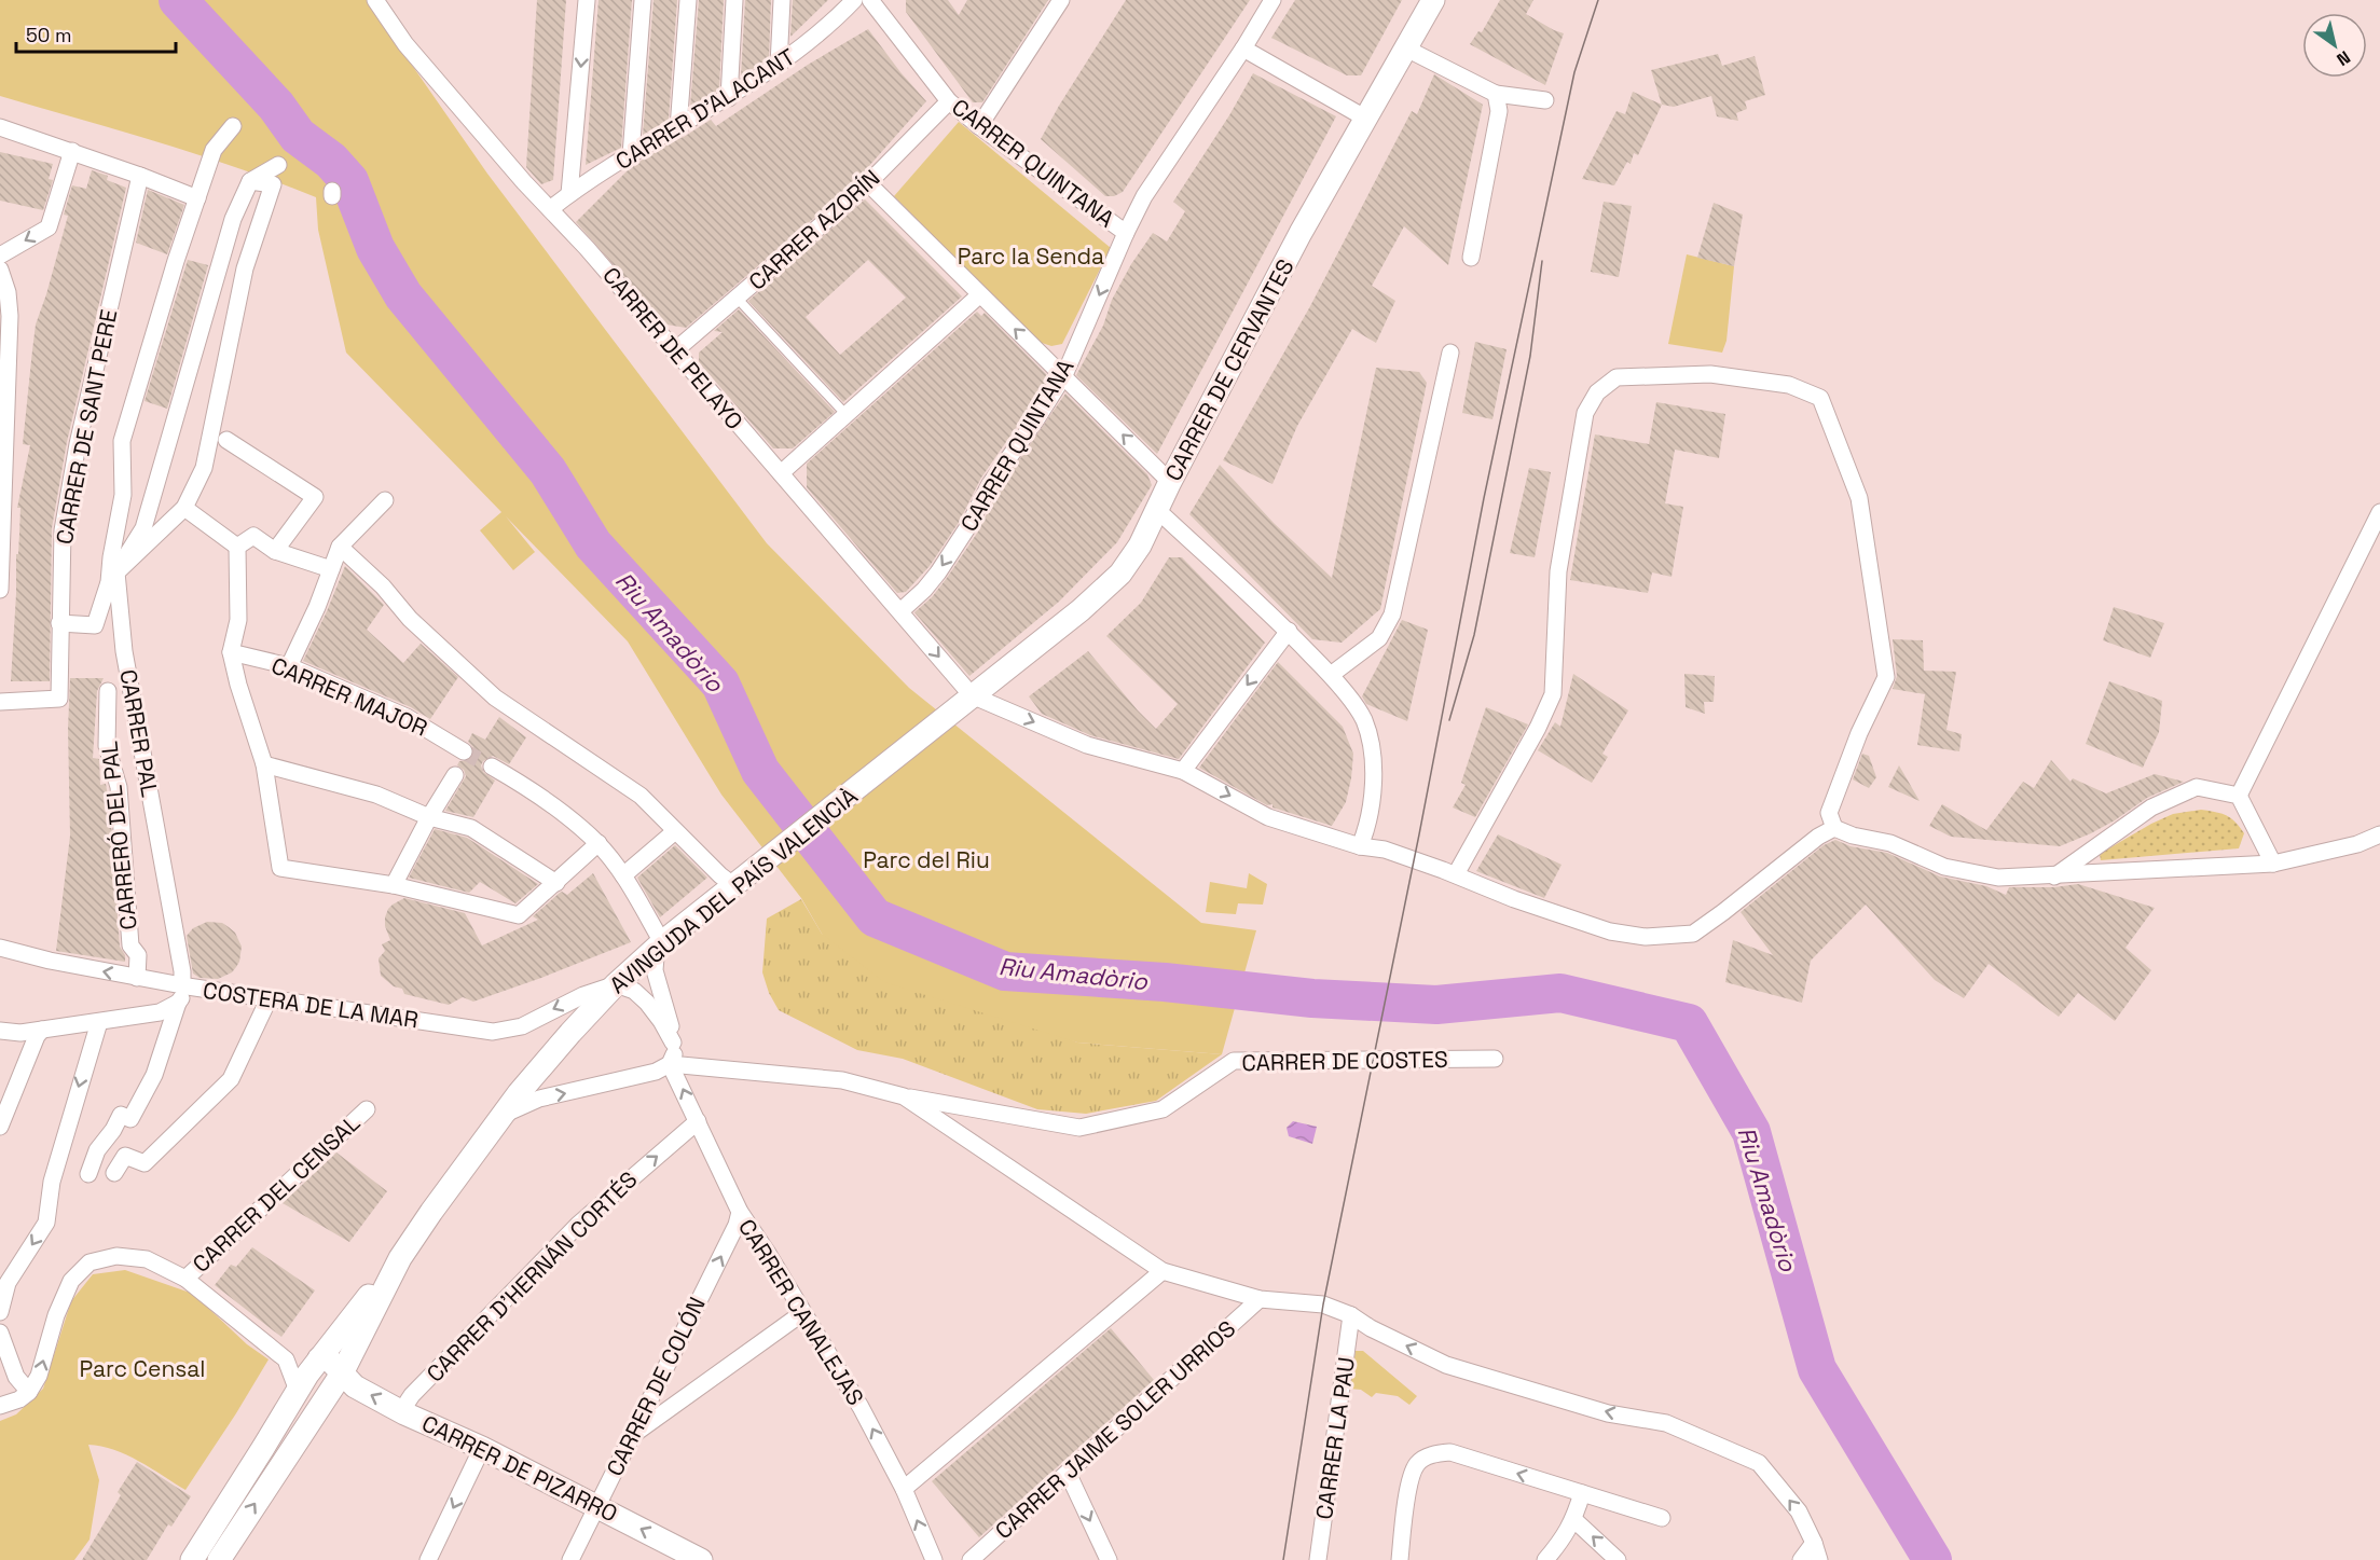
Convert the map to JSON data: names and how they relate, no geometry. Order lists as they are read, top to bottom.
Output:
{
  "streets": {
    "main road": ["CARRER DE CERVANTES", "AVINGUDA DEL PAÍS VALENCIÀ", "CARRER DE PIZARRO"],
    "street": [
      "CARRER D'ALACANT",
      "CARRER QUINTANA",
      "CARRER AZORÍN",
      "CARRER DE PELAYO",
      "CARRER DE SANT PERE",
      "CARRER MAJOR",
      "CARRER PAL",
      "CARRERÓ DEL PAL",
      "COSTERA DE LA MAR",
      "CARRER DE COSTES",
      "CARRER DEL CENSAL",
      "CARRER D'HERNÁN CORTÉS",
      "CARRER CANALEJAS",
      "CARRER DE COLÓN",
      "CARRER JAIME SOLER URRIOS",
      "CARRER LA PAU"
    ]
  },
  "crossings": [
    ["CARRER D'ALACANT", "CARRER DE PELAYO"],
    ["CARRER QUINTANA", "CARRER AZORÍN"],
    ["CARRER QUINTANA", "CARRER DE PELAYO"],
    ["CARRER AZORÍN", "CARRER DE PELAYO"],
    ["CARRER DE PELAYO", "CARRER DE CERVANTES"],
    ["CARRER DE PELAYO", "AVINGUDA DEL PAÍS VALENCIÀ"],
    ["CARRER DE CERVANTES", "AVINGUDA DEL PAÍS VALENCIÀ"],
    ["CARRER PAL", "COSTERA DE LA MAR"],
    ["CARRERÓ DEL PAL", "COSTERA DE LA MAR"],
    ["AVINGUDA DEL PAÍS VALENCIÀ", "COSTERA DE LA MAR"],
    ["AVINGUDA DEL PAÍS VALENCIÀ", "CARRER DE PIZARRO"],
    ["CARRER D'HERNÁN CORTÉS", "CARRER CANALEJAS"],
    ["CARRER D'HERNÁN CORTÉS", "CARRER DE PIZARRO"],
    ["CARRER CANALEJAS", "CARRER DE COLÓN"],
    ["CARRER DE COLÓN", "CARRER DE PIZARRO"]
  ],
  "one_way": [
    "CARRER QUINTANA",
    "CARRER D'HERNÁN CORTÉS",
    "CARRER CANALEJAS",
    "CARRER DE COLÓN",
    "CARRER DE PIZARRO"
  ],
  "water": ["Riu Amadòrio"],
  "parks": ["Parc la Senda", "Parc del Riu", "Parc Censal"],
  "scale_bar": "50 m",
  "north": "bottom right"
}
